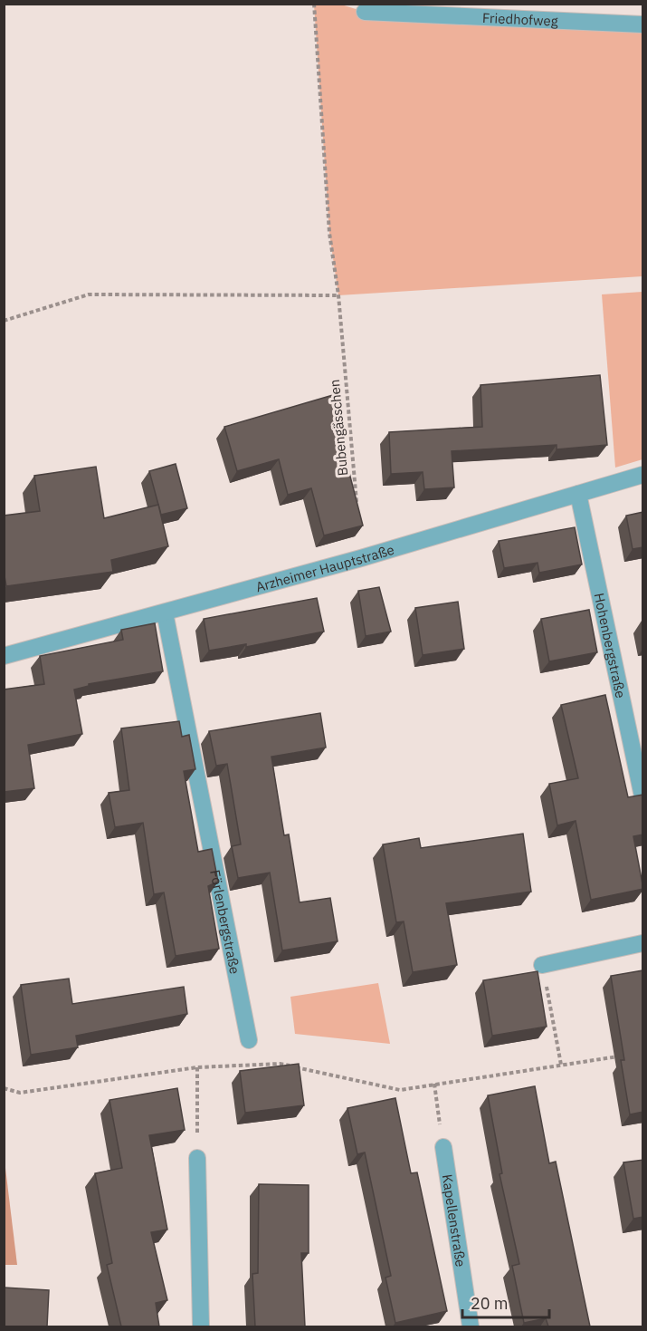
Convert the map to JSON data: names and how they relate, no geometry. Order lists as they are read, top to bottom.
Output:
{
  "streets": {
    "street": [
      "Friedhofweg",
      "Arzheimer Hauptstraße",
      "Hohenbergstraße",
      "Förlenbergstraße",
      "Kapellenstraße"
    ],
    "path": ["Bubengässchen"]
  },
  "crossings": [
    ["Arzheimer Hauptstraße", "Hohenbergstraße"],
    ["Arzheimer Hauptstraße", "Förlenbergstraße"]
  ],
  "scale_bar": "20 m"
}
